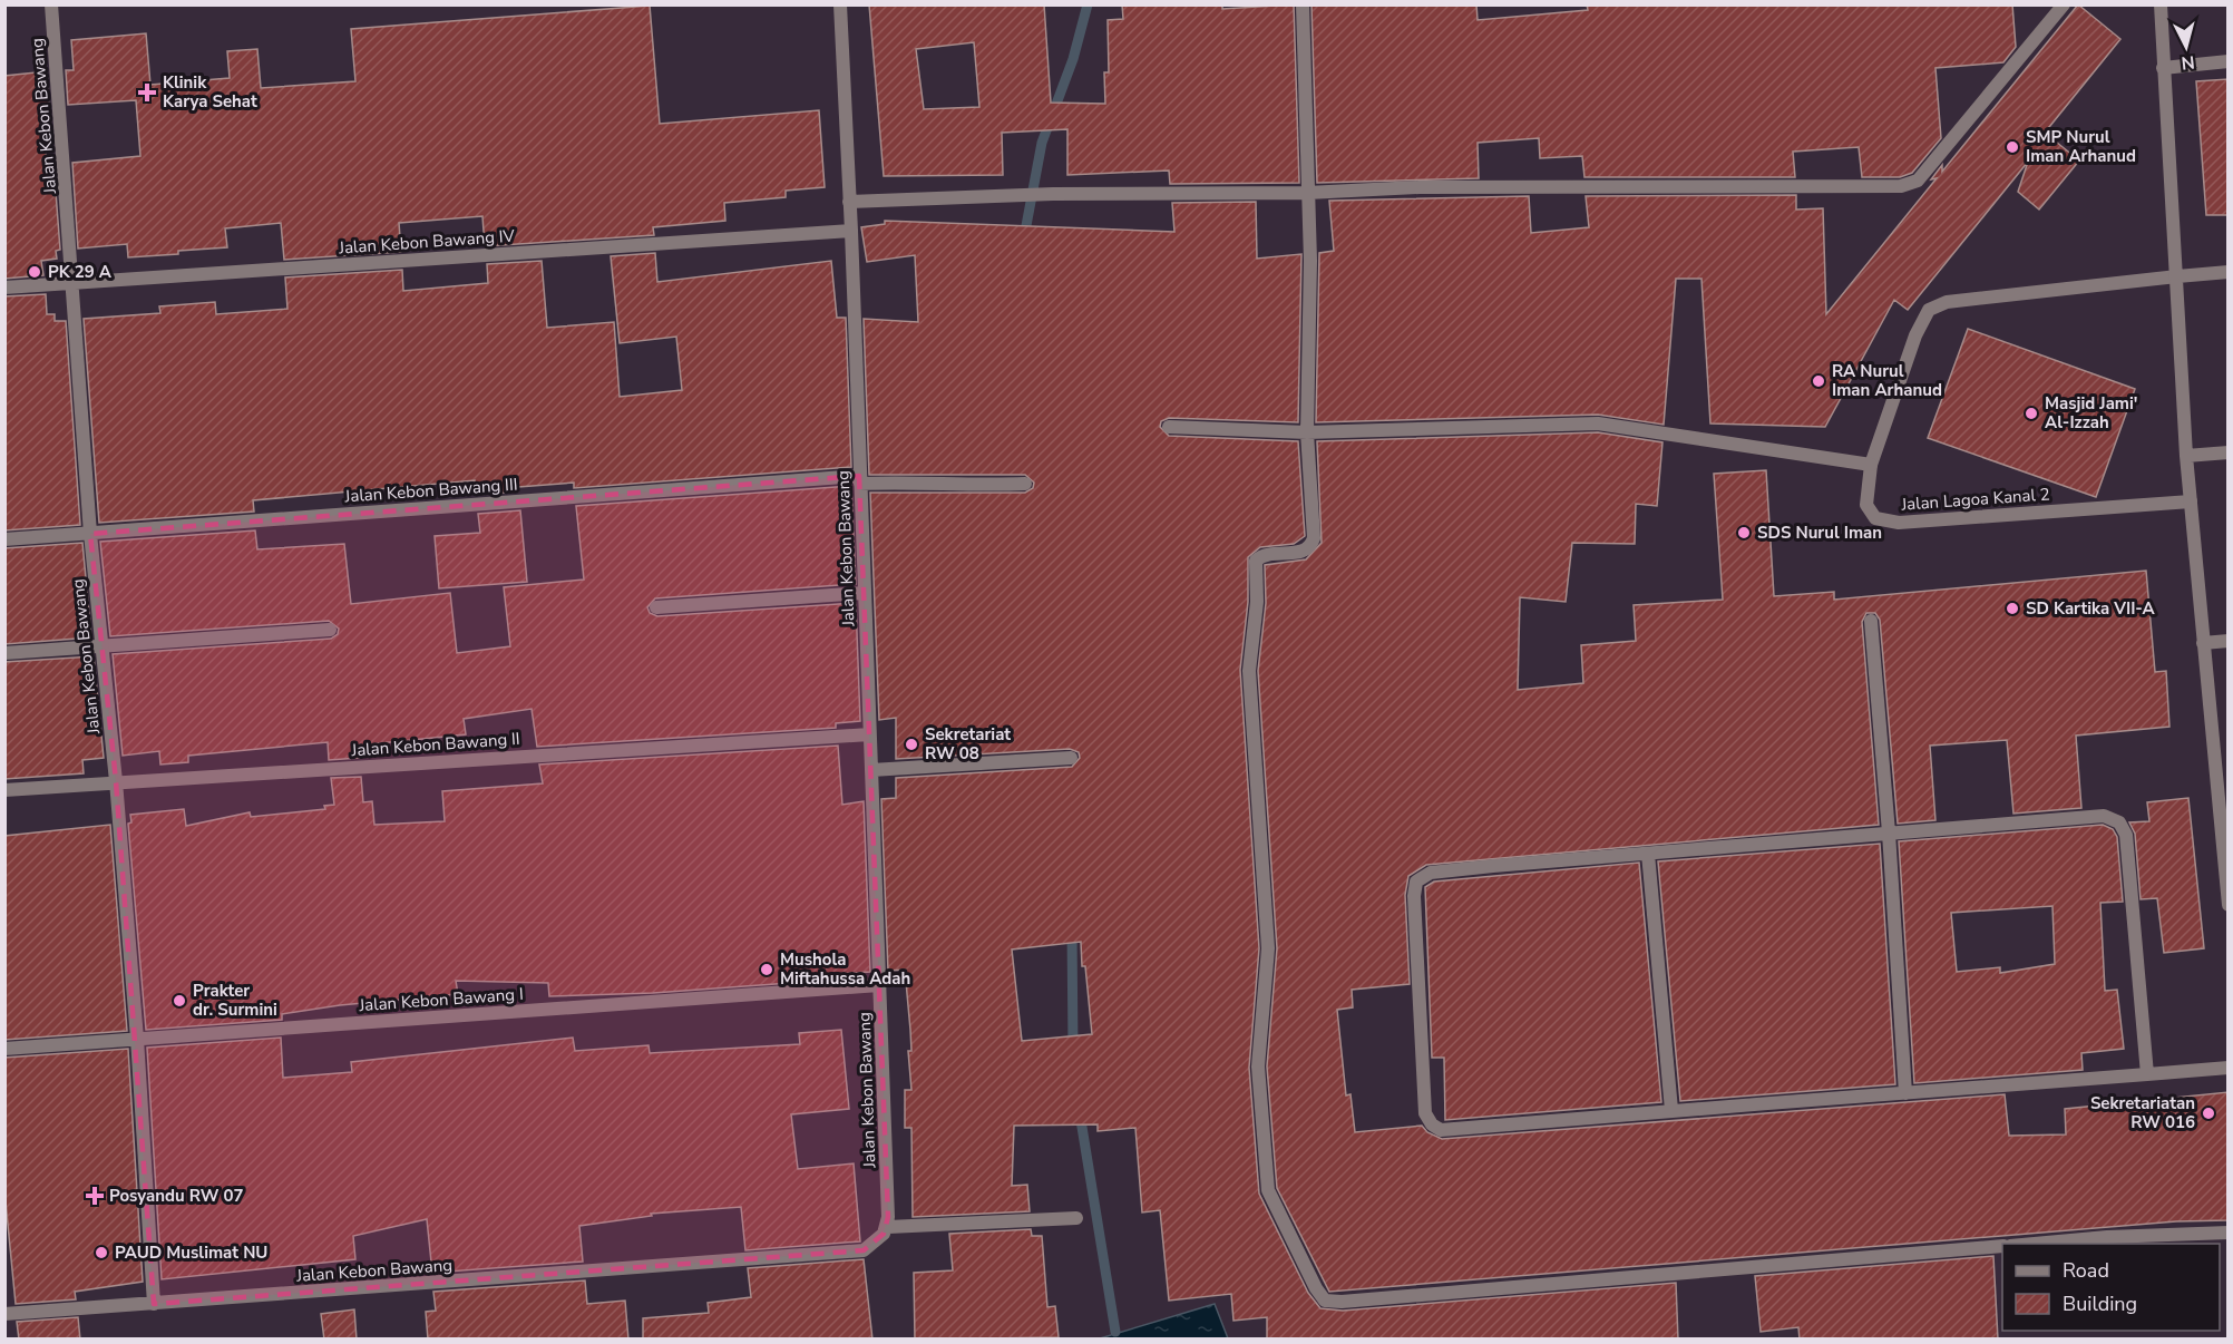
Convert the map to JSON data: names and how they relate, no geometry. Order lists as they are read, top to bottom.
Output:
{
  "streets": {
    "street": [
      "Jalan Kebon Bawang",
      "Jalan Kebon Bawang IV",
      "Jalan Kebon Bawang III",
      "Jalan Lagoa Kanal 2",
      "Jalan Kebon Bawang II",
      "Jalan Kebon Bawang I"
    ]
  },
  "crossings": [
    ["Jalan Kebon Bawang", "Jalan Kebon Bawang IV"],
    ["Jalan Kebon Bawang", "Jalan Kebon Bawang III"],
    ["Jalan Kebon Bawang", "Jalan Kebon Bawang II"],
    ["Jalan Kebon Bawang", "Jalan Kebon Bawang I"]
  ],
  "places": {
    "health": ["Klinik Karya Sehat", "Posyandu RW 07"],
    "other": [
      "SMP Nurul Iman Arhanud",
      "PK 29 A",
      "RA Nurul Iman Arhanud",
      "Masjid Jami' Al-Izzah",
      "SDS Nurul Iman",
      "SD Kartika VII-A",
      "Sekretariat RW 08",
      "Mushola Miftahussa Adah",
      "Prakter dr. Surmini",
      "Sekretariatan RW 016",
      "PAUD Muslimat NU"
    ]
  },
  "legend": ["Road", "Building"],
  "north": "bottom"
}
